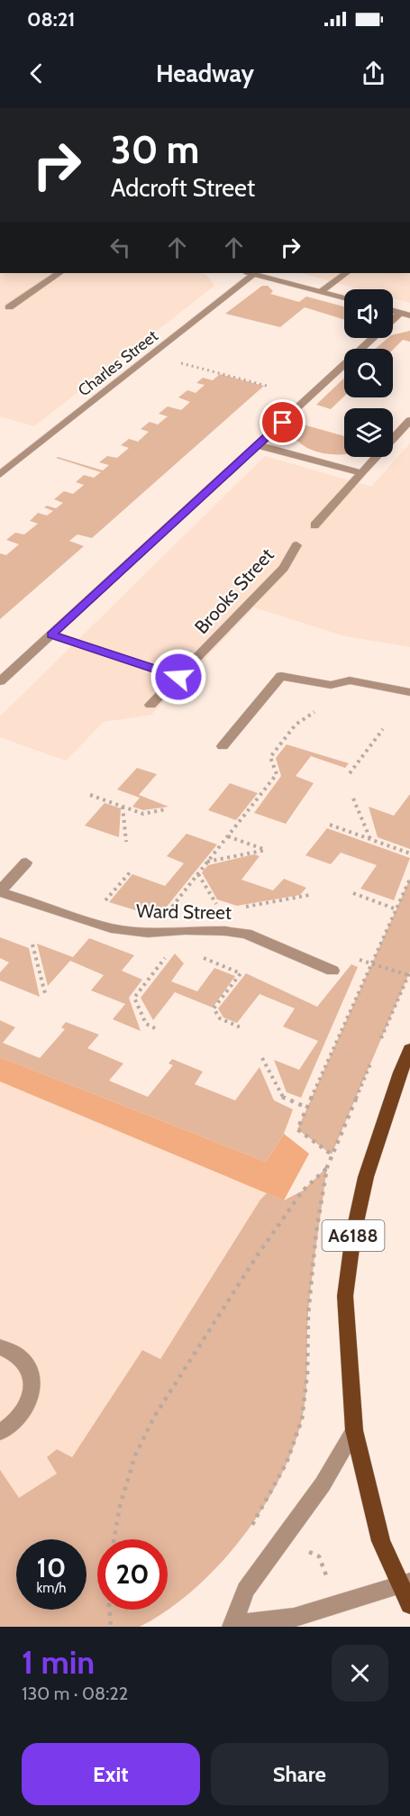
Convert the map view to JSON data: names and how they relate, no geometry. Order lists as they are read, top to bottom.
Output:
{
  "streets": {
    "main road": ["A6188"],
    "street": ["Charles Street", "Brooks Street", "Ward Street"]
  },
  "page": {
    "status": "08:21",
    "header": "Headway",
    "turn": ["30 m", "Adcroft Street"],
    "speed": "10 km/h",
    "limit": "20",
    "heading": ["1 min", "130 m · 08:22"],
    "buttons": ["Exit", "Share"]
  }
}
